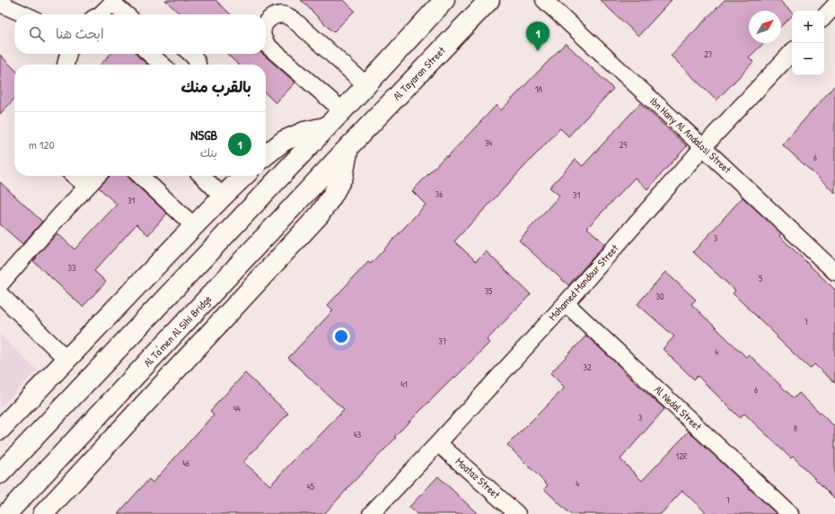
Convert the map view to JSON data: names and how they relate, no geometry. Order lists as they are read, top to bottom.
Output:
{
  "streets": {
    "main road": ["Al Tayaran Street", "Al Ta'men Al Sihi Bridge"],
    "street": [
      "Ibn Hany Al Andalosi Street",
      "Mohamed Mandour Street",
      "Al Nedal Street",
      "Moataz Street"
    ]
  },
  "crossings": [
    ["Al Tayaran Street", "Al Ta'men Al Sihi Bridge"],
    ["Ibn Hany Al Andalosi Street", "Mohamed Mandour Street"],
    ["Mohamed Mandour Street", "Al Nedal Street"],
    ["Mohamed Mandour Street", "Moataz Street"]
  ],
  "house_numbers": [
    "27",
    "1A",
    "34",
    "29",
    "6",
    "36",
    "31",
    "31",
    "3",
    "33",
    "5",
    "35",
    "30",
    "7",
    "37",
    "4",
    "32",
    "41",
    "6",
    "44",
    "3",
    "8",
    "43",
    "12R",
    "46",
    "4",
    "45",
    "7"
  ],
  "north": "top right",
  "page": {
    "map_buttons": ["+", "−"],
    "search": "ابحث هنا",
    "pins": "1",
    "heading": "بالقرب منك",
    "list": [
      {
        "mark": "1",
        "name": "NSGB",
        "note": "بنك",
        "value": "120 m"
      }
    ]
  }
}
